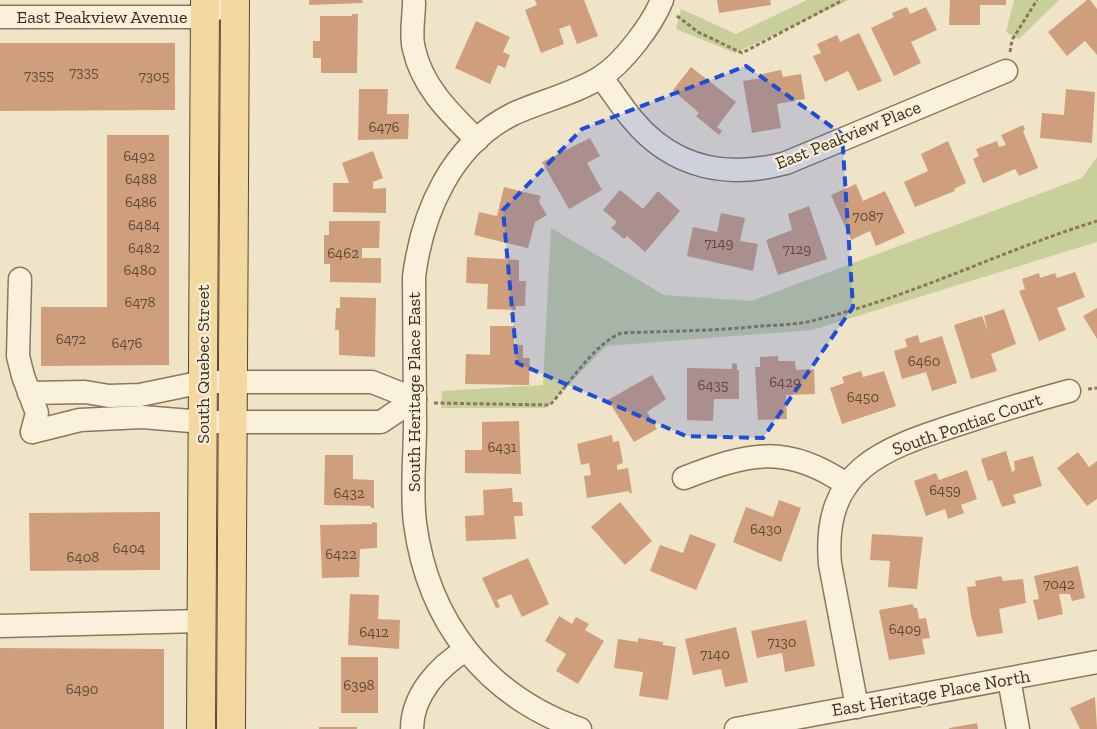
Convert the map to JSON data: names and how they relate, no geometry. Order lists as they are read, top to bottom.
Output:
{
  "streets": {
    "main road": ["South Quebec Street"],
    "street": [
      "East Peakview Avenue",
      "East Peakview Place",
      "South Heritage Place East",
      "South Pontiac Court",
      "East Heritage Place North"
    ]
  },
  "crossings": [
    ["East Peakview Avenue", "South Quebec Street"],
    ["East Peakview Place", "South Heritage Place East"],
    ["South Pontiac Court", "East Heritage Place North"]
  ],
  "house_numbers": [
    "7335",
    "7355",
    "7305",
    "6476",
    "6492",
    "6488",
    "6486",
    "7087",
    "6484",
    "7149",
    "6482",
    "7129",
    "6462",
    "6480",
    "6478",
    "6472",
    "6476",
    "6460",
    "6429",
    "6435",
    "6450",
    "6431",
    "6459",
    "6432",
    "6430",
    "6404",
    "6422",
    "6408",
    "7042",
    "6409",
    "6412",
    "7130",
    "7140",
    "6398",
    "6490"
  ]
}
